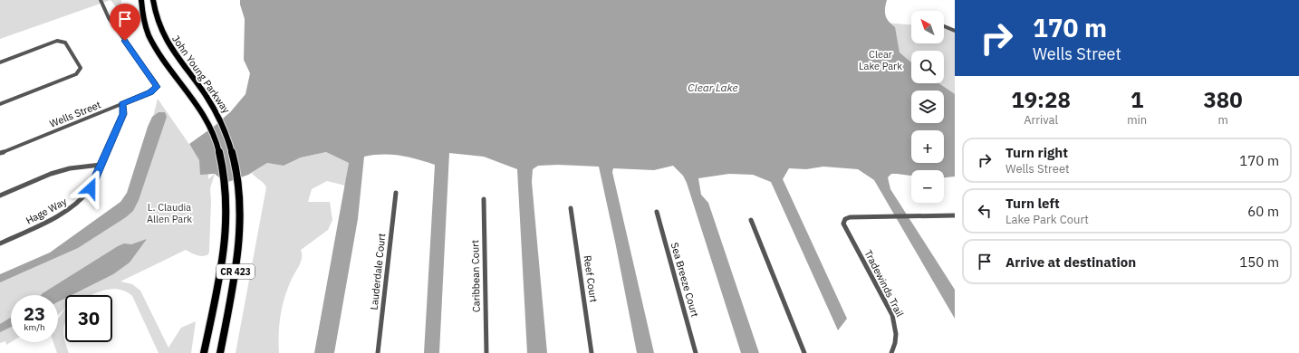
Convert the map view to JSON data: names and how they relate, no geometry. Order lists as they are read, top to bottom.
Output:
{
  "streets": {
    "main road": ["John Young Parkway", "CR 423"],
    "street": [
      "Wells Street",
      "Hage Way",
      "Lauderdale Court",
      "Caribbean Court",
      "Reef Court",
      "Sea Breeze Court",
      "Tradewinds Trail"
    ]
  },
  "crossings": [
    ["Wells Street", "Hage Way"]
  ],
  "water": ["Clear Lake"],
  "parks": ["Clear Lake Park", "L. Claudia Allen Park"],
  "north": "top left",
  "page": {
    "turn": ["170 m", "Wells Street"],
    "map_buttons": ["+", "−"],
    "eta": [
      "19:28",
      "Arrival",
      "1",
      "min",
      "380",
      "m"
    ],
    "list": [
      {
        "name": "Turn right",
        "note": "Wells Street",
        "value": "170 m"
      },
      {
        "name": "Turn left",
        "note": "Lake Park Court",
        "value": "60 m"
      },
      {
        "name": "Arrive at destination",
        "value": "150 m"
      }
    ],
    "speed": "23 km/h",
    "limit": "30"
  }
}
